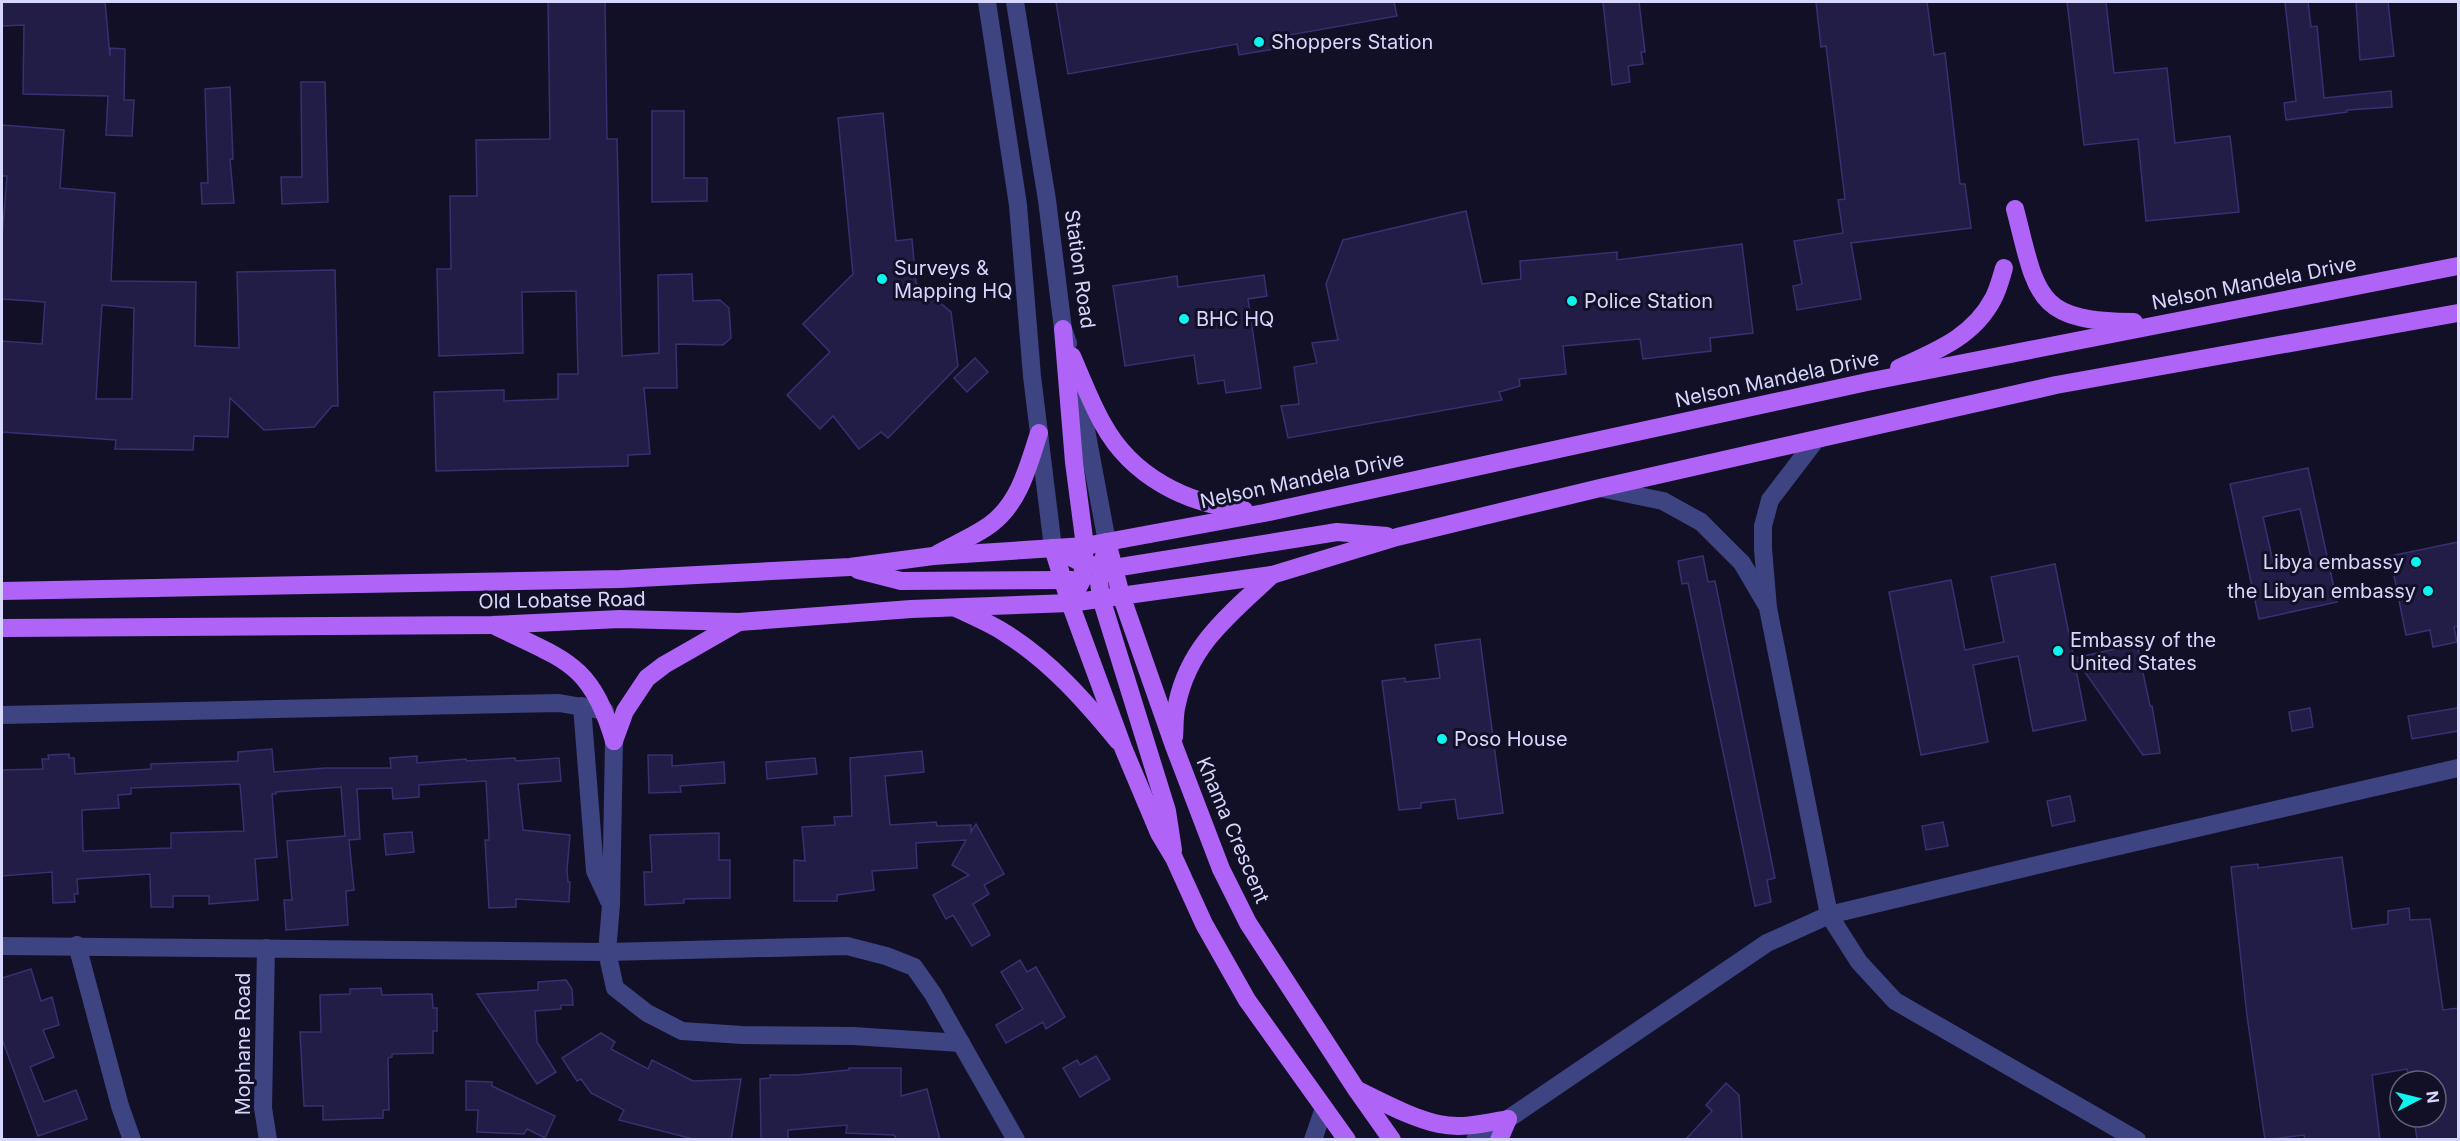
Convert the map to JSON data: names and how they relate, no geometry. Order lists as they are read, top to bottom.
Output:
{
  "streets": {
    "main road": ["Nelson Mandela Drive", "Old Lobatse Road", "Khama Crescent"],
    "street": ["Station Road", "Mophane Road"]
  },
  "crossings": [
    ["Station Road", "Nelson Mandela Drive"],
    ["Station Road", "Old Lobatse Road"],
    ["Station Road", "Khama Crescent"],
    ["Nelson Mandela Drive", "Old Lobatse Road"],
    ["Nelson Mandela Drive", "Khama Crescent"],
    ["Old Lobatse Road", "Khama Crescent"]
  ],
  "places": [
    "Shoppers Station",
    "Surveys & Mapping HQ",
    "Police Station",
    "BHC HQ",
    "Libya embassy",
    "the Libyan embassy",
    "Embassy of the United States",
    "Poso House"
  ],
  "north": "right"
}
